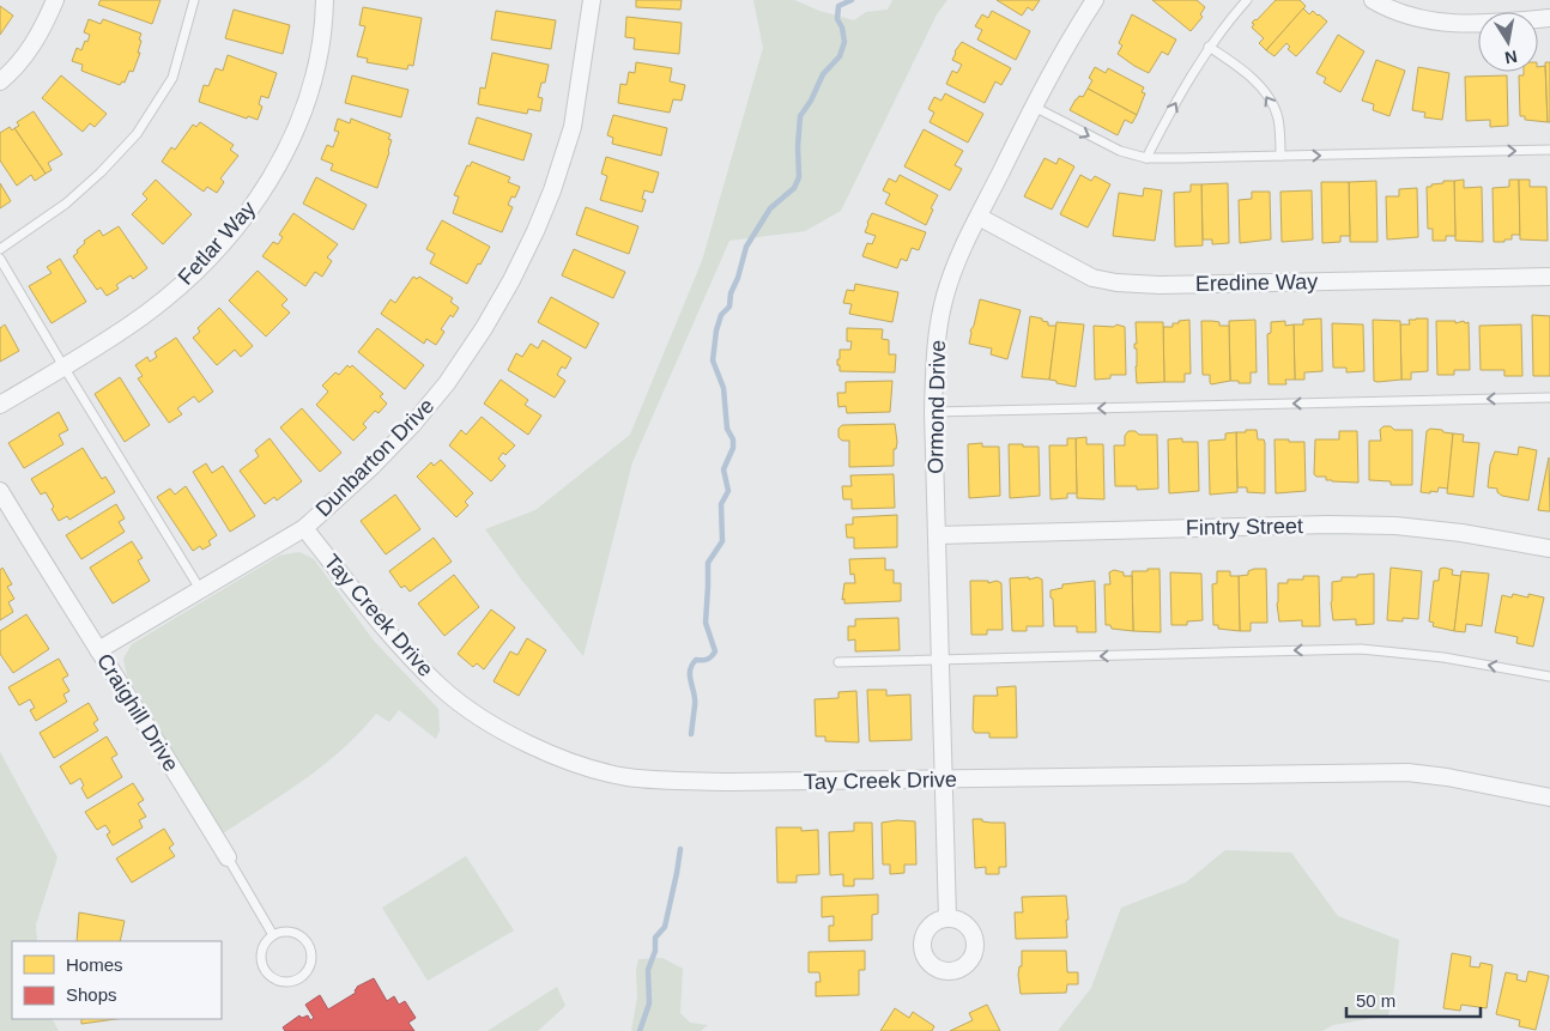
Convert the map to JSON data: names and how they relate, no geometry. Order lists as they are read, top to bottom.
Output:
{
  "streets": {
    "street": [
      "Fetlar Way",
      "Eredine Way",
      "Ormond Drive",
      "Dunbarton Drive",
      "Fintry Street",
      "Tay Creek Drive",
      "Craighill Drive"
    ]
  },
  "crossings": [
    ["Eredine Way", "Ormond Drive"],
    ["Ormond Drive", "Fintry Street"],
    ["Ormond Drive", "Tay Creek Drive"],
    ["Dunbarton Drive", "Tay Creek Drive"],
    ["Dunbarton Drive", "Craighill Drive"]
  ],
  "legend": ["Homes", "Shops"],
  "scale_bar": "50 m",
  "north": "bottom"
}
